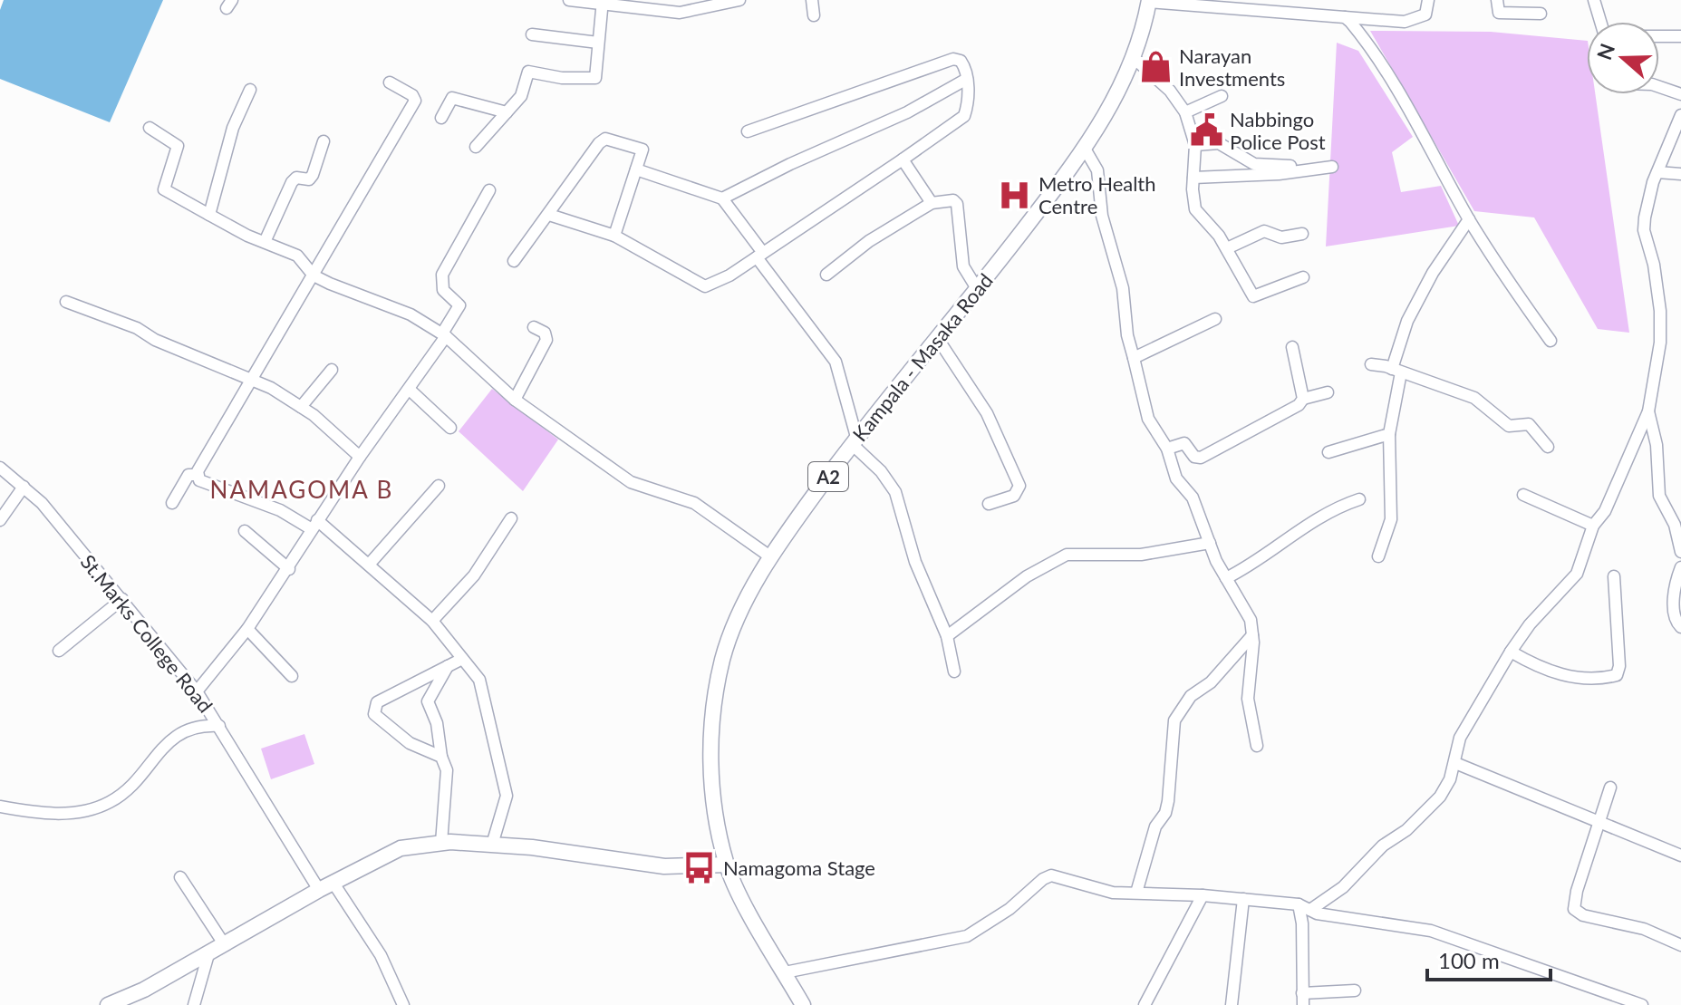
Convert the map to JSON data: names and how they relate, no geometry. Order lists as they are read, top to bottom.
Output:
{
  "streets": {
    "main road": ["Kampala - Masaka Road", "A2"],
    "street": ["St.Marks College Road"]
  },
  "districts": ["NAMAGOMA B"],
  "places": {
    "shop": ["Narayan Investments"],
    "public building": ["Nabbingo Police Post"],
    "hospital": ["Metro Health Centre"],
    "bus stop": ["Namagoma Stage"]
  },
  "scale_bar": "100 m",
  "north": "left"
}
